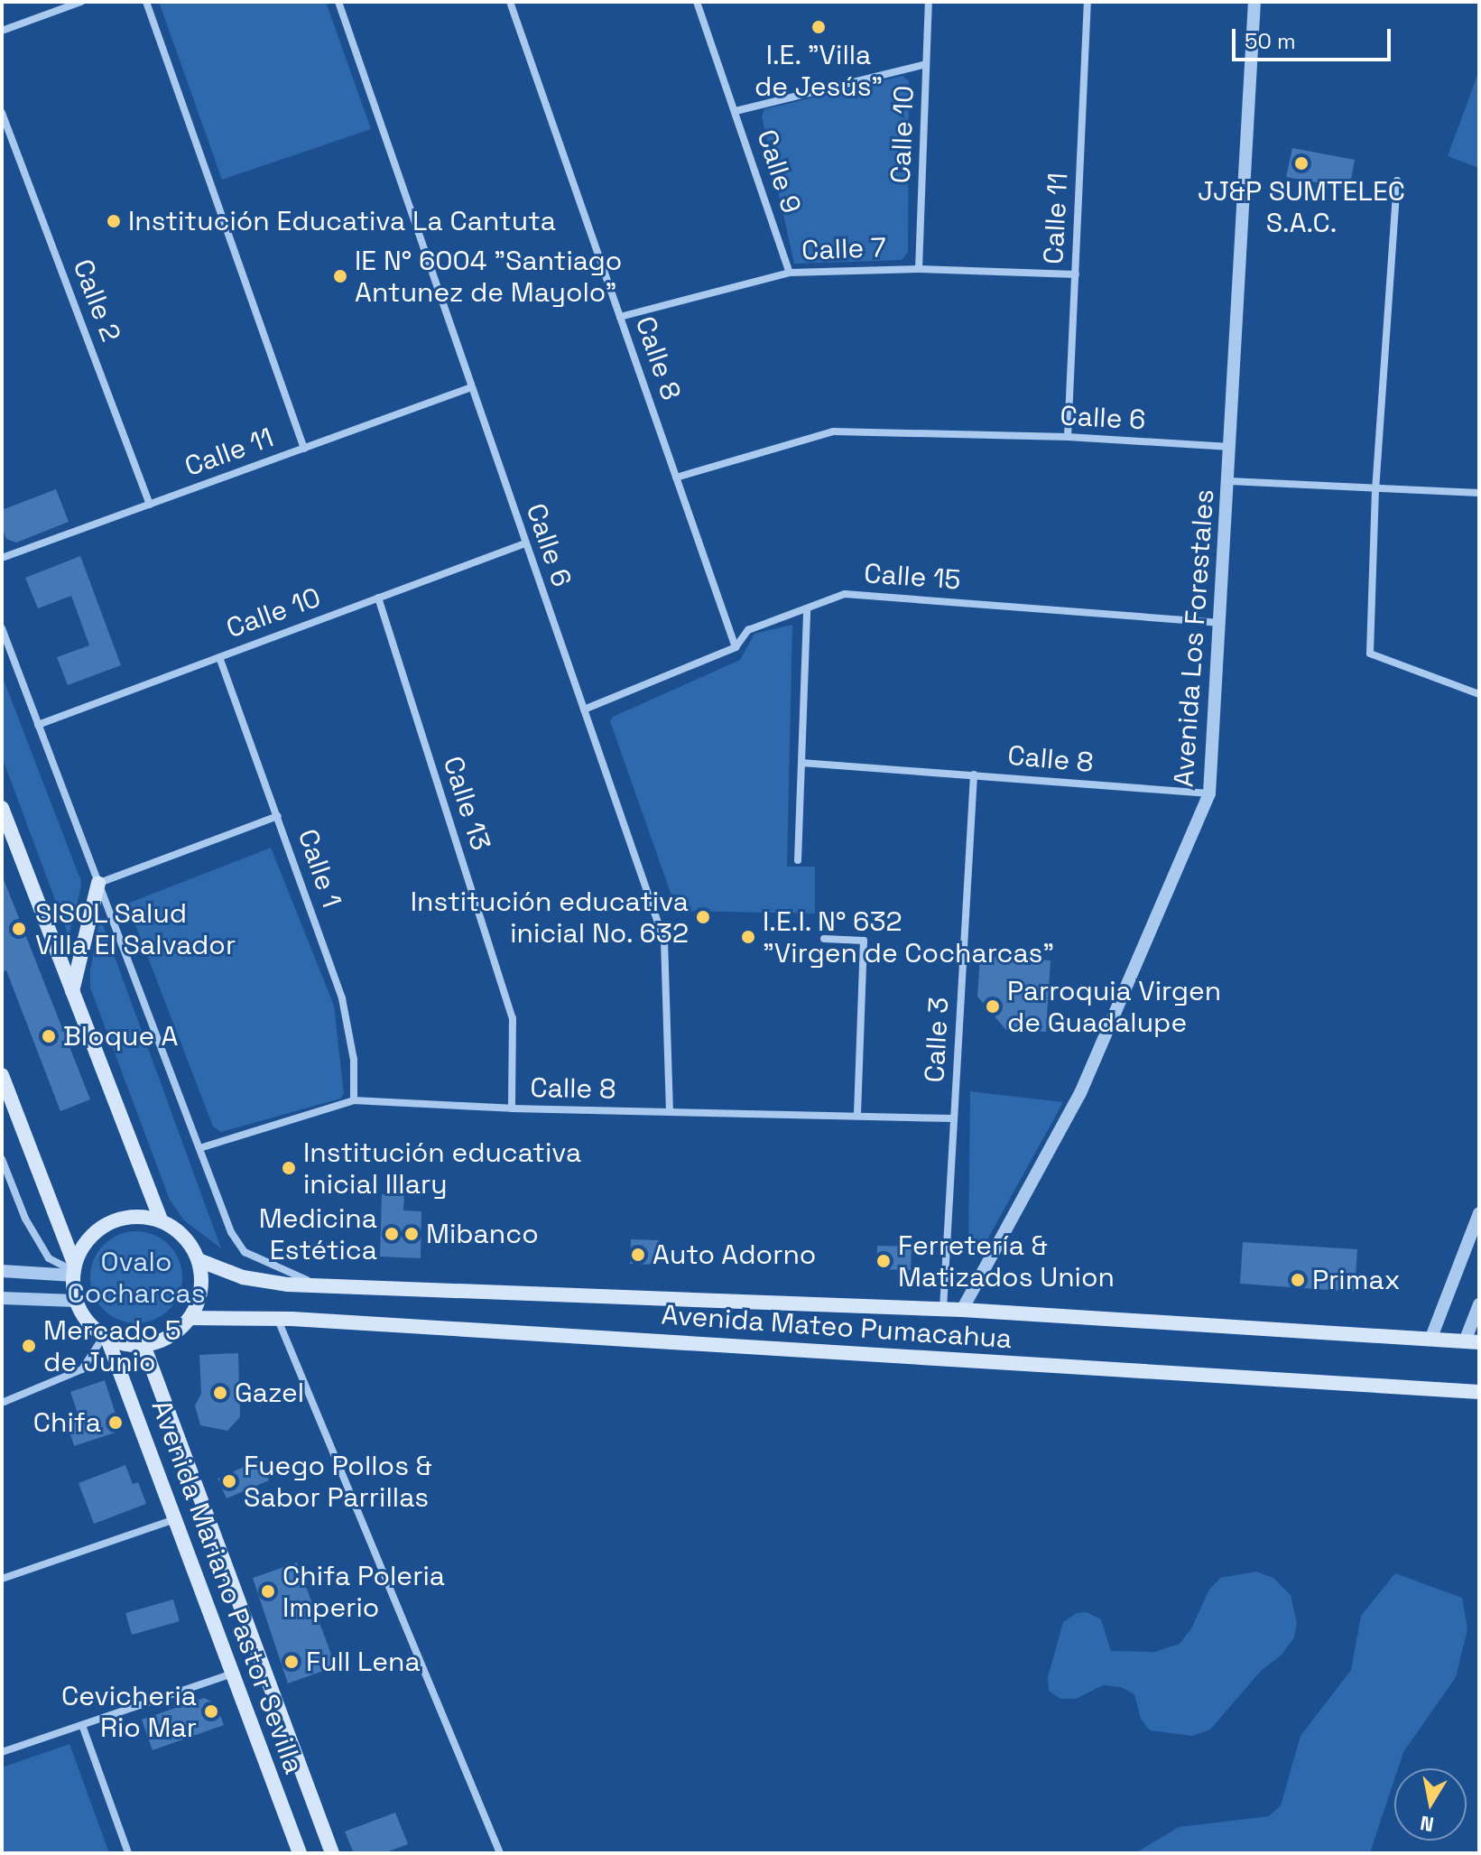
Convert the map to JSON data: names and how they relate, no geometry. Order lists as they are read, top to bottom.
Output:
{
  "streets": {
    "main road": ["Avenida Mateo Pumacahua", "Avenida Mariano Pastor Sevilla"],
    "street": [
      "Calle 10",
      "Calle 9",
      "Calle 11",
      "Calle 7",
      "Calle 2",
      "Calle 8",
      "Calle 6",
      "Calle 15",
      "Avenida Los Forestales",
      "Calle 13",
      "Calle 1",
      "Calle 3"
    ]
  },
  "crossings": [
    ["Calle 10", "Calle 7"],
    ["Calle 10", "Calle 6"],
    ["Calle 10", "Calle 13"],
    ["Calle 10", "Calle 1"],
    ["Calle 9", "Calle 7"],
    ["Calle 11", "Calle 7"],
    ["Calle 11", "Calle 2"],
    ["Calle 11", "Calle 6"],
    ["Calle 7", "Calle 8"],
    ["Calle 8", "Calle 6"],
    ["Calle 8", "Calle 15"],
    ["Calle 8", "Avenida Los Forestales"],
    ["Calle 8", "Calle 13"],
    ["Calle 8", "Calle 1"],
    ["Calle 8", "Calle 3"],
    ["Calle 6", "Calle 15"],
    ["Calle 6", "Avenida Los Forestales"],
    ["Calle 15", "Avenida Los Forestales"],
    ["Avenida Los Forestales", "Avenida Mateo Pumacahua"],
    ["Calle 3", "Avenida Mateo Pumacahua"],
    ["Avenida Mateo Pumacahua", "Avenida Mariano Pastor Sevilla"]
  ],
  "parks": ["Ovalo Cocharcas"],
  "places": [
    "I.E. \"Villa de Jesús\"",
    "JJ&P SUMTELEC S.A.C.",
    "Institución Educativa La Cantuta",
    "IE N° 6004 \"Santiago Antunez de Mayolo\"",
    "Institución educativa inicial No. 632",
    "SISOL Salud Villa El Salvador",
    "I.E.I. N° 632 \"Virgen de Cocharcas\"",
    "Parroquia Virgen de Guadalupe",
    "Bloque A",
    "Institución educativa inicial Illary",
    "Medicina Estética",
    "Mibanco",
    "Auto Adorno",
    "Ferretería & Matizados Union",
    "Primax",
    "Mercado 5 de Junio",
    "Gazel",
    "Chifa",
    "Fuego Pollos & Sabor Parrillas",
    "Chifa Poleria Imperio",
    "Full Lena",
    "Cevicheria Rio Mar"
  ],
  "scale_bar": "50 m",
  "north": "bottom"
}
